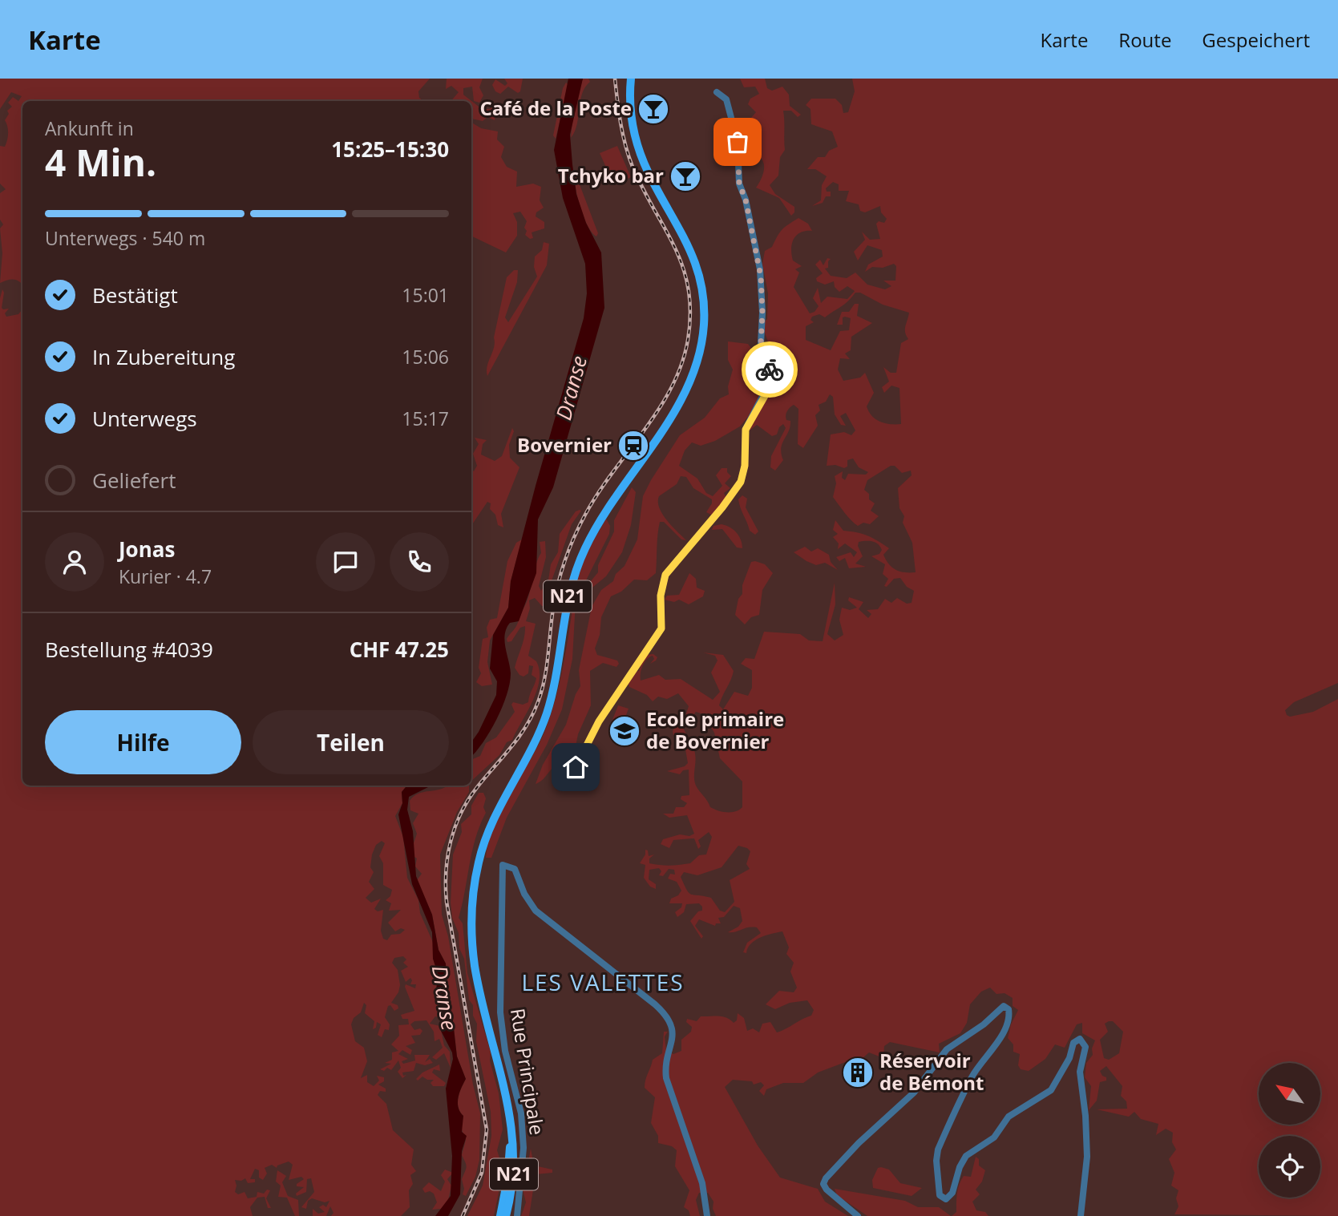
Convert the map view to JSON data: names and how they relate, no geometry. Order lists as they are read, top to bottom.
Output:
{
  "streets": {
    "main road": ["N21"],
    "street": ["Rue Principale"]
  },
  "districts": ["LES VALETTES"],
  "water": ["Dranse"],
  "places": {
    "bar": ["Café de la Poste", "Tchyko bar"],
    "station": ["Bovernier"],
    "school or university": ["Ecole primaire de Bovernier"],
    "building": ["Réservoir de Bémont"]
  },
  "north": "top left",
  "page": {
    "header": "Karte",
    "nav": ["Karte", "Route", "Gespeichert"],
    "heading": ["4 Min.", "Ankunft in", "15:25–15:30"],
    "panel": [
      "Jonas",
      "Kurier · 4.7",
      "Bestellung #4039",
      "CHF 47.25"
    ],
    "bar": "Unterwegs · 540 m",
    "list": [
      ["Bestätigt", "15:01"],
      ["In Zubereitung", "15:06"],
      ["Unterwegs", "15:17"],
      "Geliefert"
    ],
    "buttons": ["Hilfe", "Teilen"]
  }
}
